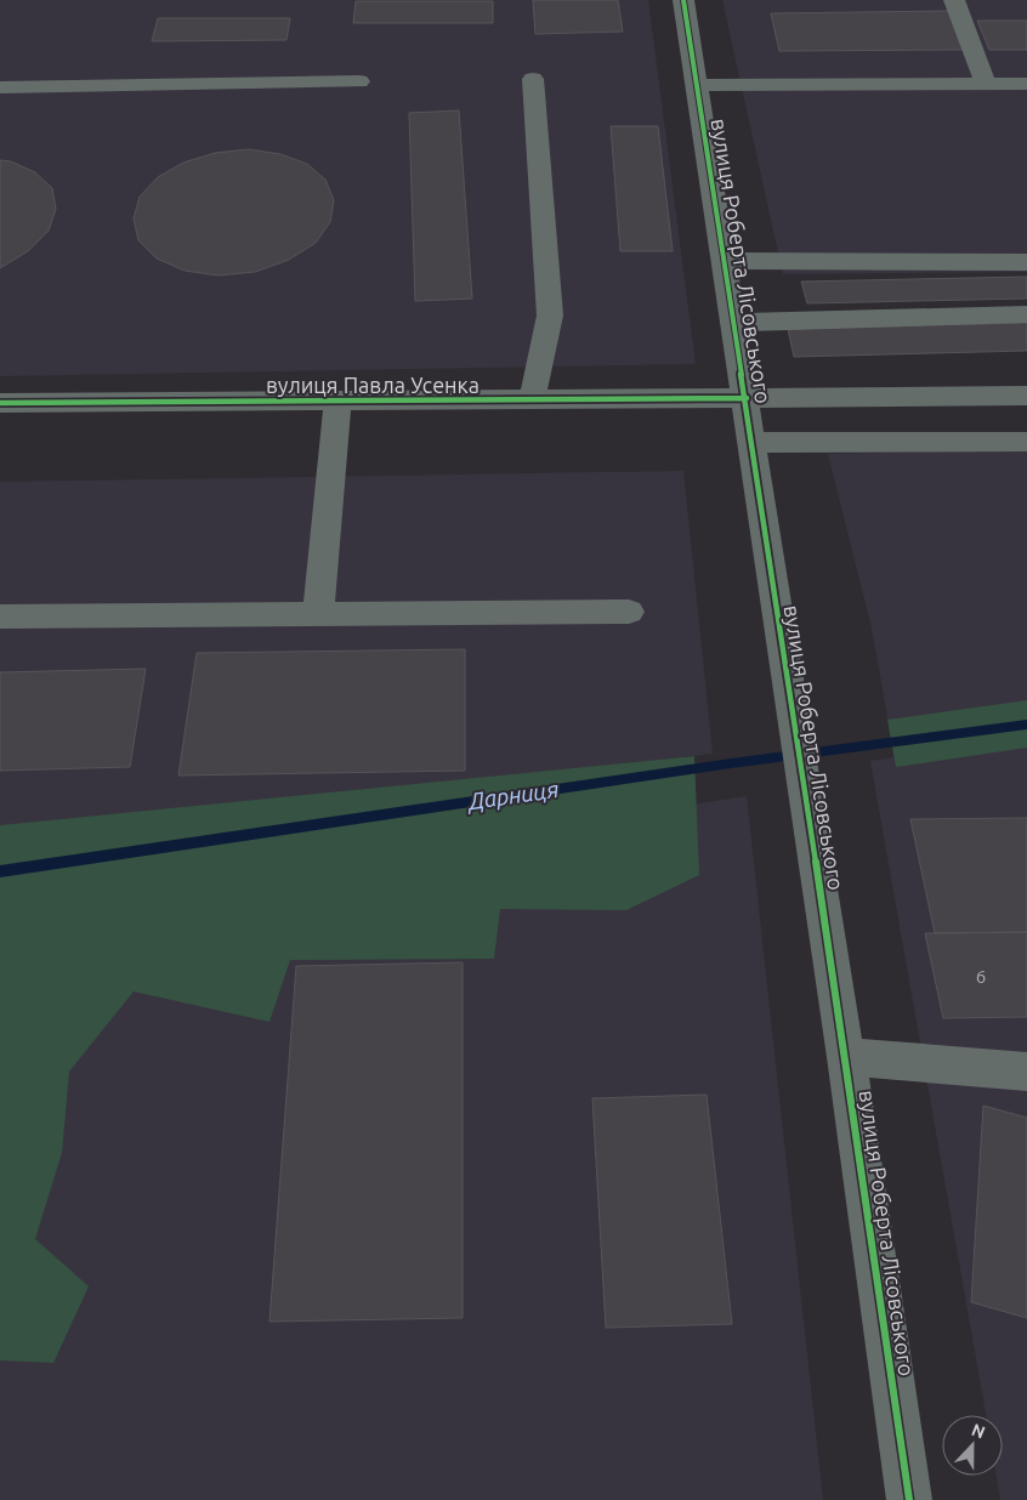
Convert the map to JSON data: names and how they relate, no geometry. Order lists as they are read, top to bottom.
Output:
{
  "streets": {
    "street": ["вулиця Роберта Лісовського", "вулиця Павла Усенка"]
  },
  "crossings": [
    ["вулиця Роберта Лісовського", "вулиця Павла Усенка"]
  ],
  "water": ["Дарниця"],
  "house_numbers": ["6"],
  "north": "top"
}
